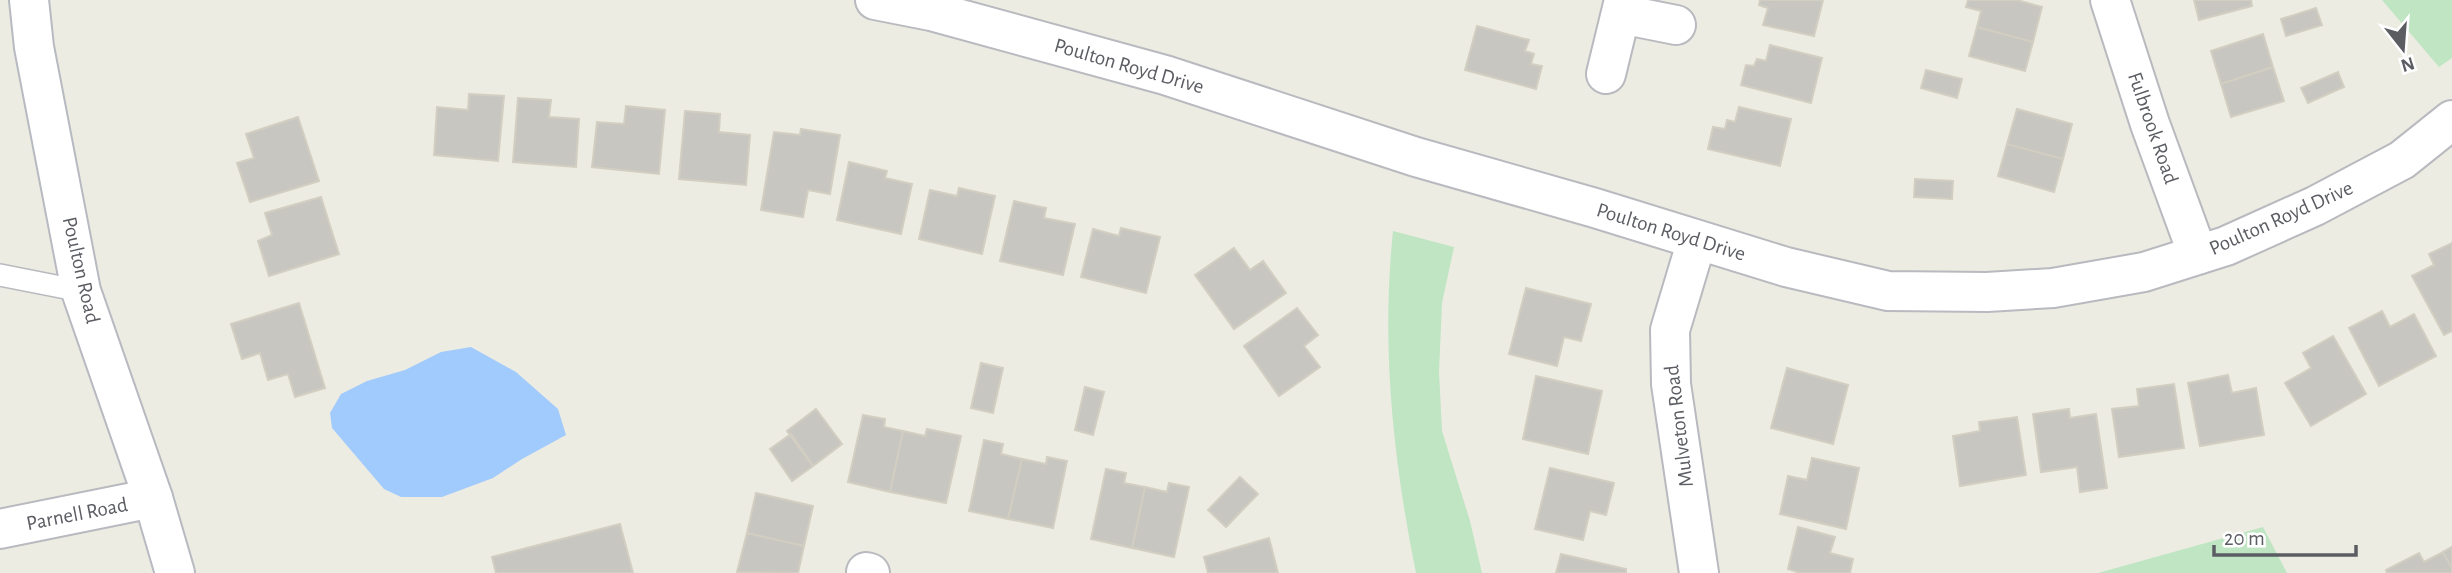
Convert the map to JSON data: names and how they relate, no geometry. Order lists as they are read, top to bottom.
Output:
{
  "streets": {
    "street": [
      "Poulton Royd Drive",
      "Fulbrook Road",
      "Poulton Road",
      "Mulveton Road",
      "Parnell Road"
    ]
  },
  "crossings": [
    ["Poulton Royd Drive", "Fulbrook Road"],
    ["Poulton Royd Drive", "Mulveton Road"],
    ["Poulton Road", "Parnell Road"]
  ],
  "scale_bar": "20 m",
  "north": "bottom"
}
